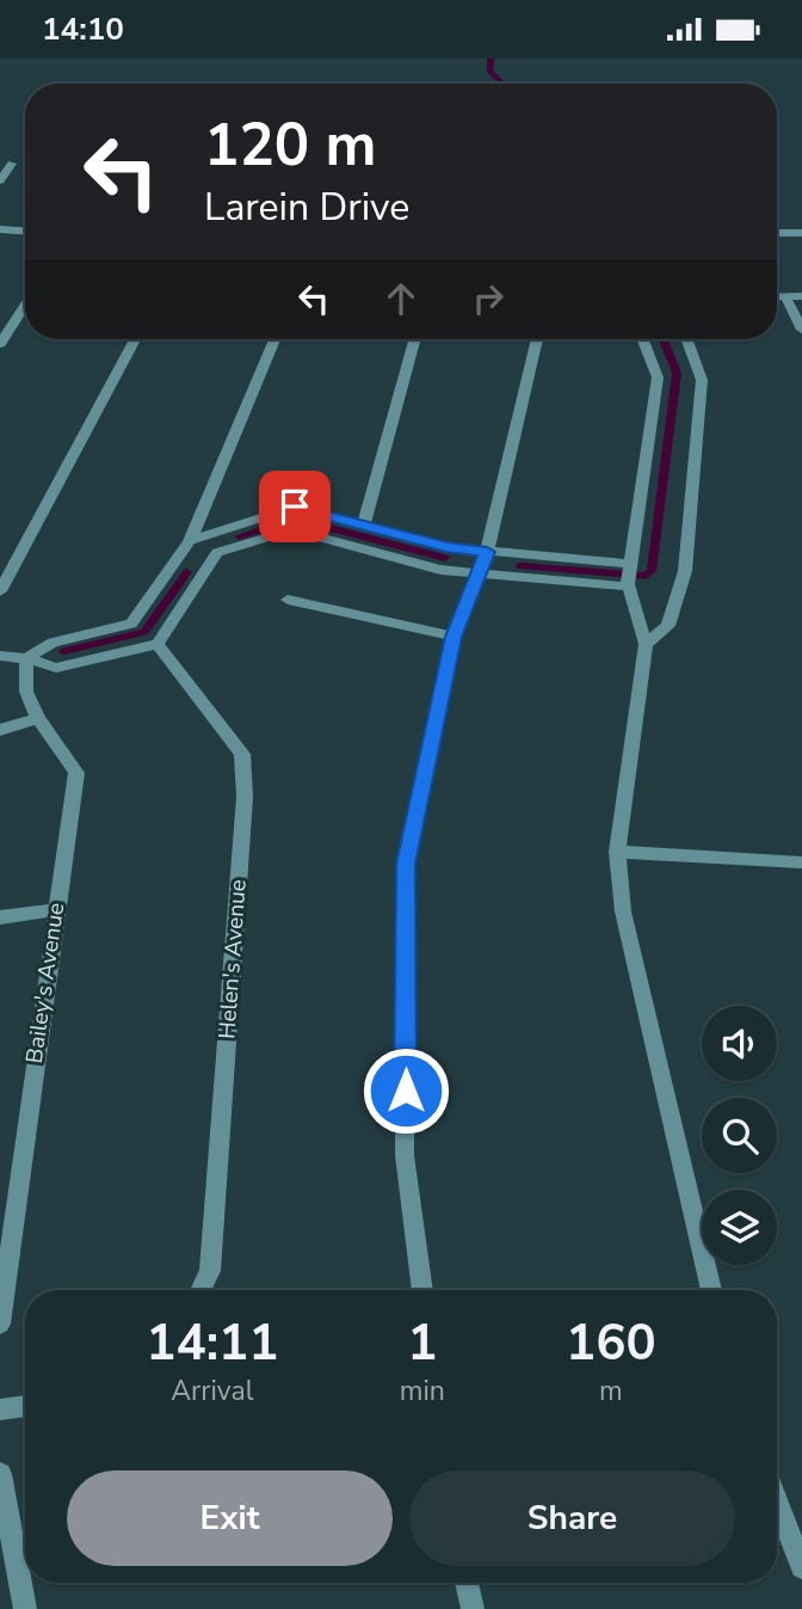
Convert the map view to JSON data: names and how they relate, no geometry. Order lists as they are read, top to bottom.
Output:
{
  "streets": {
    "street": ["Helen's Avenue", "Bailey's Avenue"]
  },
  "page": {
    "status": "14:10",
    "turn": ["120 m", "Larein Drive"],
    "eta": [
      "14:11",
      "Arrival",
      "1",
      "min",
      "160",
      "m"
    ],
    "buttons": ["Exit", "Share"]
  }
}
